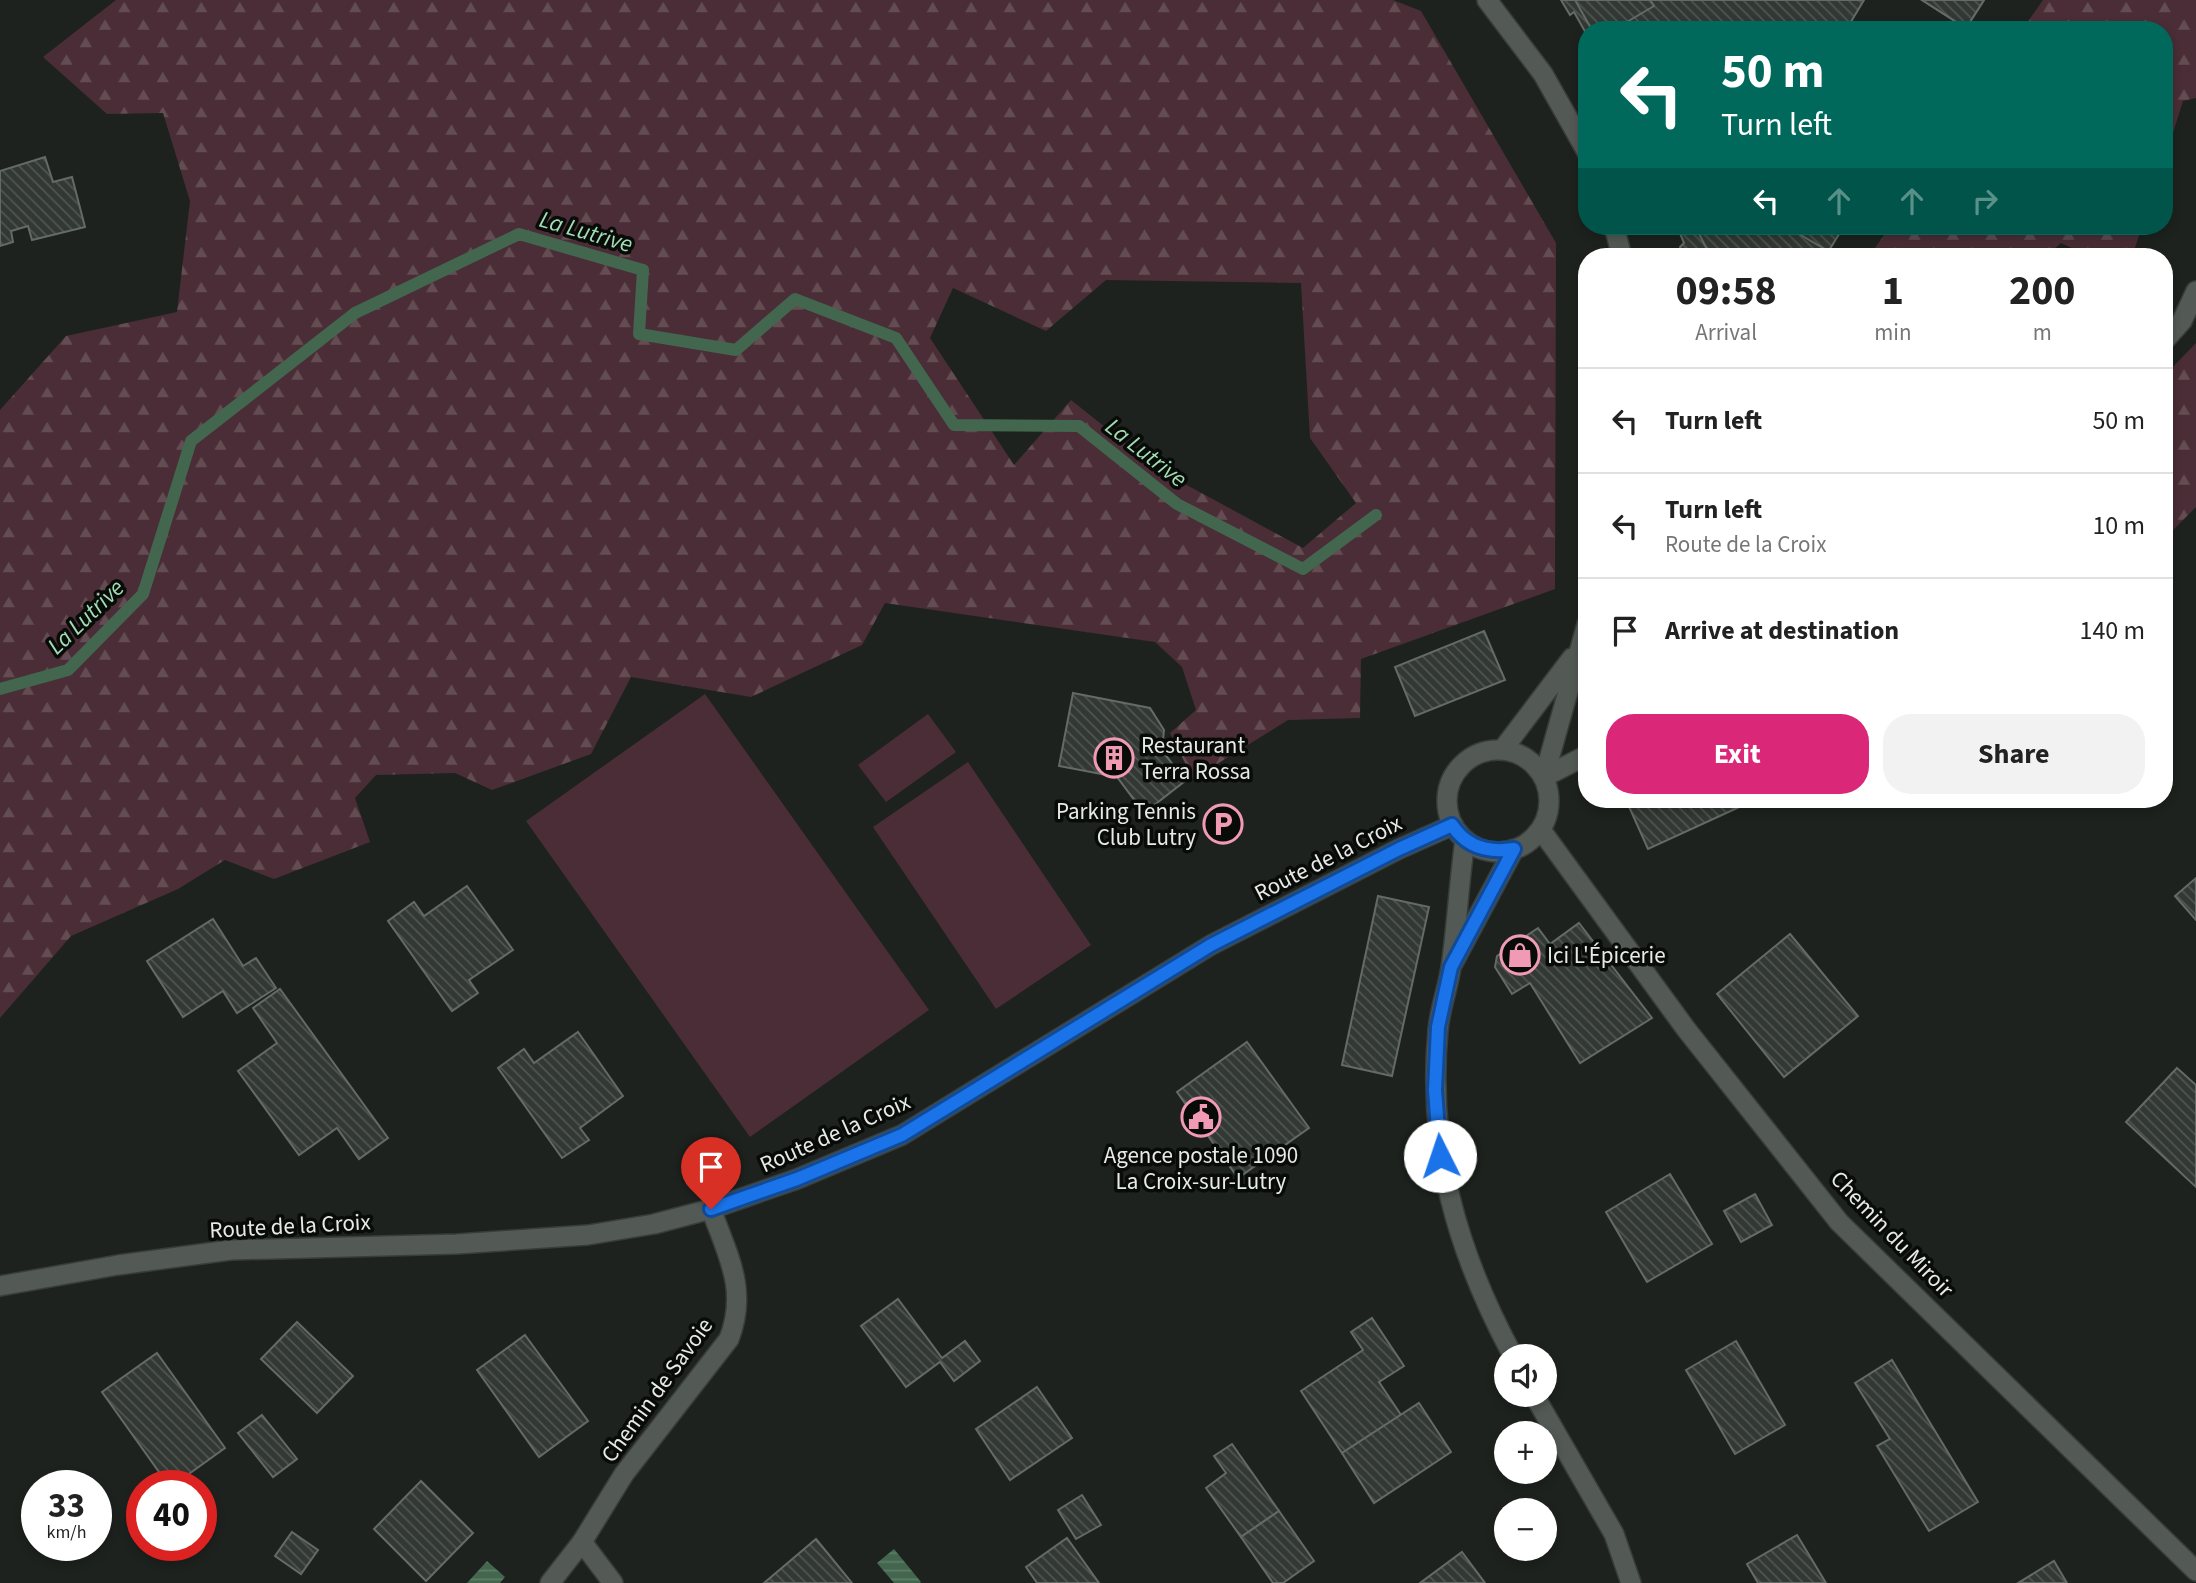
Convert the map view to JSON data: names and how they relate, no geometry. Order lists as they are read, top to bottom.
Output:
{
  "streets": {
    "street": ["Route de la Croix", "Chemin du Miroir", "Chemin de Savoie"]
  },
  "crossings": [
    ["Route de la Croix", "Chemin du Miroir"],
    ["Route de la Croix", "Chemin de Savoie"]
  ],
  "water": ["La Lutrive"],
  "places": {
    "building": ["Restaurant Terra Rossa"],
    "parking": ["Parking Tennis Club Lutry"],
    "shop": ["Ici L'Épicerie"],
    "public building": ["Agence postale 1090 La Croix-sur-Lutry"]
  },
  "page": {
    "turn": ["50 m", "Turn left"],
    "eta": [
      "09:58",
      "Arrival",
      "1",
      "min",
      "200",
      "m"
    ],
    "list": [
      {
        "name": "Turn left",
        "value": "50 m"
      },
      {
        "name": "Turn left",
        "note": "Route de la Croix",
        "value": "10 m"
      },
      {
        "name": "Arrive at destination",
        "value": "140 m"
      }
    ],
    "buttons": ["Exit", "Share"],
    "map_buttons": ["+", "−"],
    "speed": "33 km/h",
    "limit": "40"
  }
}
